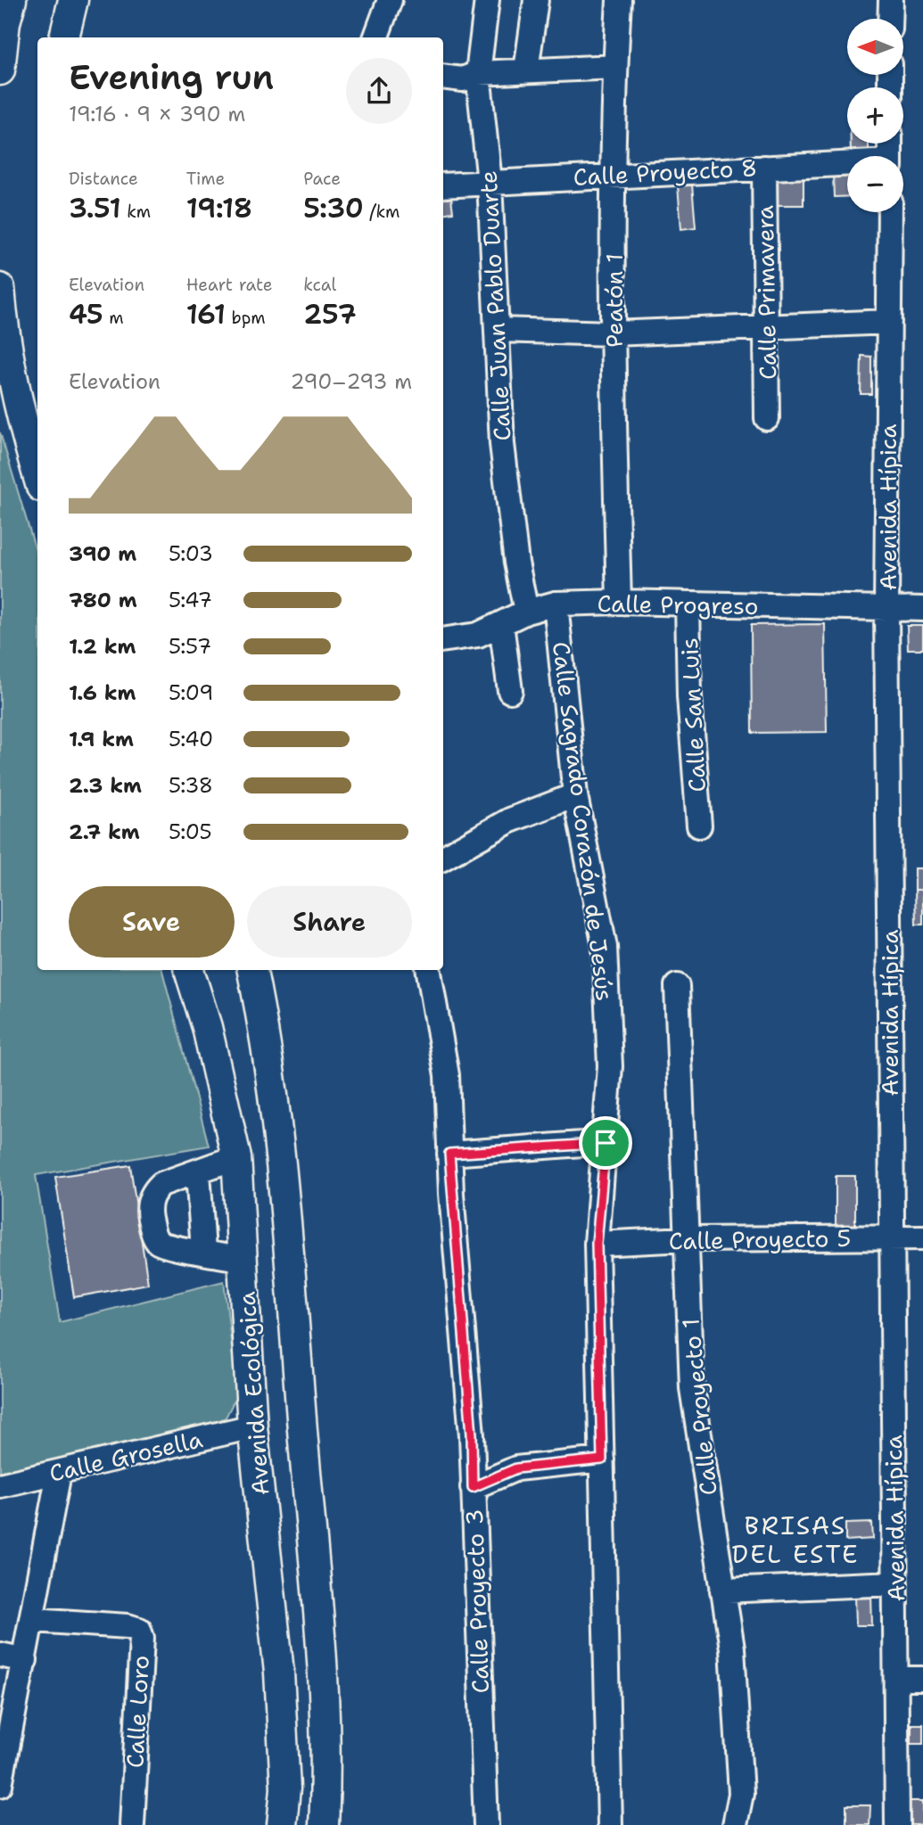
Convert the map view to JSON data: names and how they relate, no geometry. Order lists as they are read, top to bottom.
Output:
{
  "streets": {
    "main road": ["Avenida Ecológica"],
    "street": [
      "Calle Proyecto 8",
      "Calle Primavera",
      "Peatón 1",
      "Calle Juan Pablo Duarte",
      "Avenida Hípica",
      "Calle Progreso",
      "Calle San Luis",
      "Calle Sagrado Corazón de Jesús",
      "Calle Proyecto 5",
      "Calle Proyecto 1",
      "Calle Grosella",
      "Calle Proyecto 3",
      "Calle Loro"
    ]
  },
  "crossings": [
    ["Calle Proyecto 8", "Calle Primavera"],
    ["Calle Proyecto 8", "Peatón 1"],
    ["Calle Proyecto 8", "Calle Juan Pablo Duarte"],
    ["Peatón 1", "Calle Progreso"],
    ["Calle Juan Pablo Duarte", "Calle Progreso"],
    ["Avenida Hípica", "Calle Progreso"],
    ["Avenida Hípica", "Calle Proyecto 5"],
    ["Calle Progreso", "Calle San Luis"],
    ["Calle Progreso", "Calle Sagrado Corazón de Jesús"],
    ["Calle Sagrado Corazón de Jesús", "Calle Proyecto 5"],
    ["Calle Proyecto 5", "Calle Proyecto 1"],
    ["Avenida Ecológica", "Calle Grosella"]
  ],
  "districts": ["BRISAS DEL ESTE"],
  "north": "left",
  "page": {
    "map_buttons": ["+", "−"],
    "heading": ["Evening run", "19:16 · 9 × 390 m"],
    "stats": [
      ["Distance", "3.51 km"],
      ["Time", "19:18"],
      ["Pace", "5:30 /km"],
      ["Elevation", "45 m"],
      ["Heart rate", "161 bpm"],
      ["kcal", "257"]
    ],
    "chart": ["Elevation", "290–293 m"],
    "list": [
      {
        "name": "390 m",
        "note": "5:03"
      },
      {
        "name": "780 m",
        "note": "5:47"
      },
      {
        "name": "1.2 km",
        "note": "5:57"
      },
      {
        "name": "1.6 km",
        "note": "5:09"
      },
      {
        "name": "1.9 km",
        "note": "5:40"
      },
      {
        "name": "2.3 km",
        "note": "5:38"
      },
      {
        "name": "2.7 km",
        "note": "5:05"
      }
    ],
    "buttons": ["Save", "Share"]
  }
}
